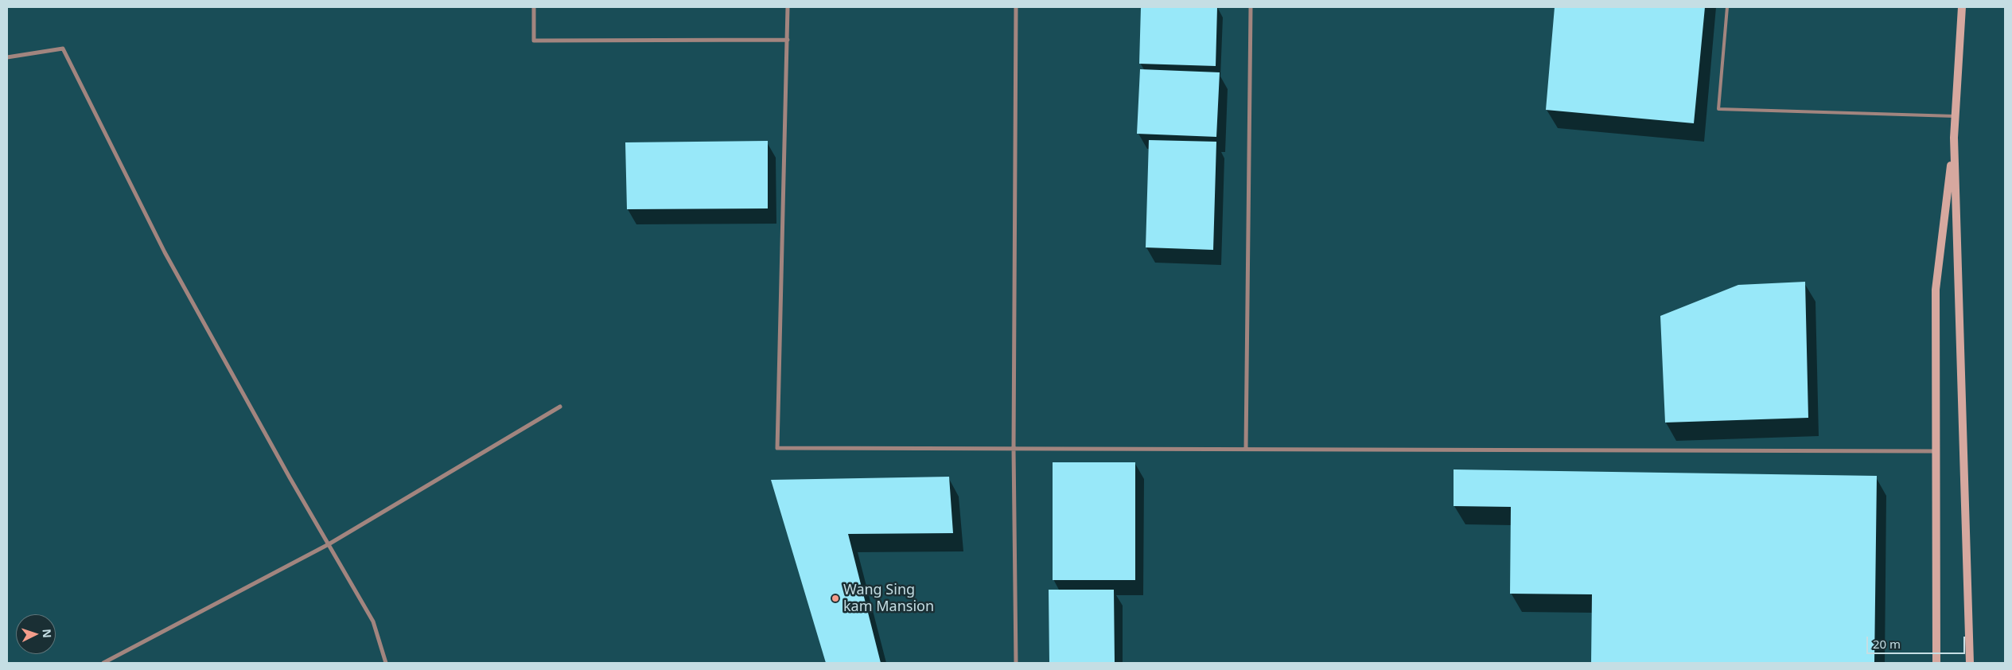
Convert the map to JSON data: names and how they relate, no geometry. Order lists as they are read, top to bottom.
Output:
{
  "places": ["Wang Sing kam Mansion"],
  "scale_bar": "20 m",
  "north": "right"
}
